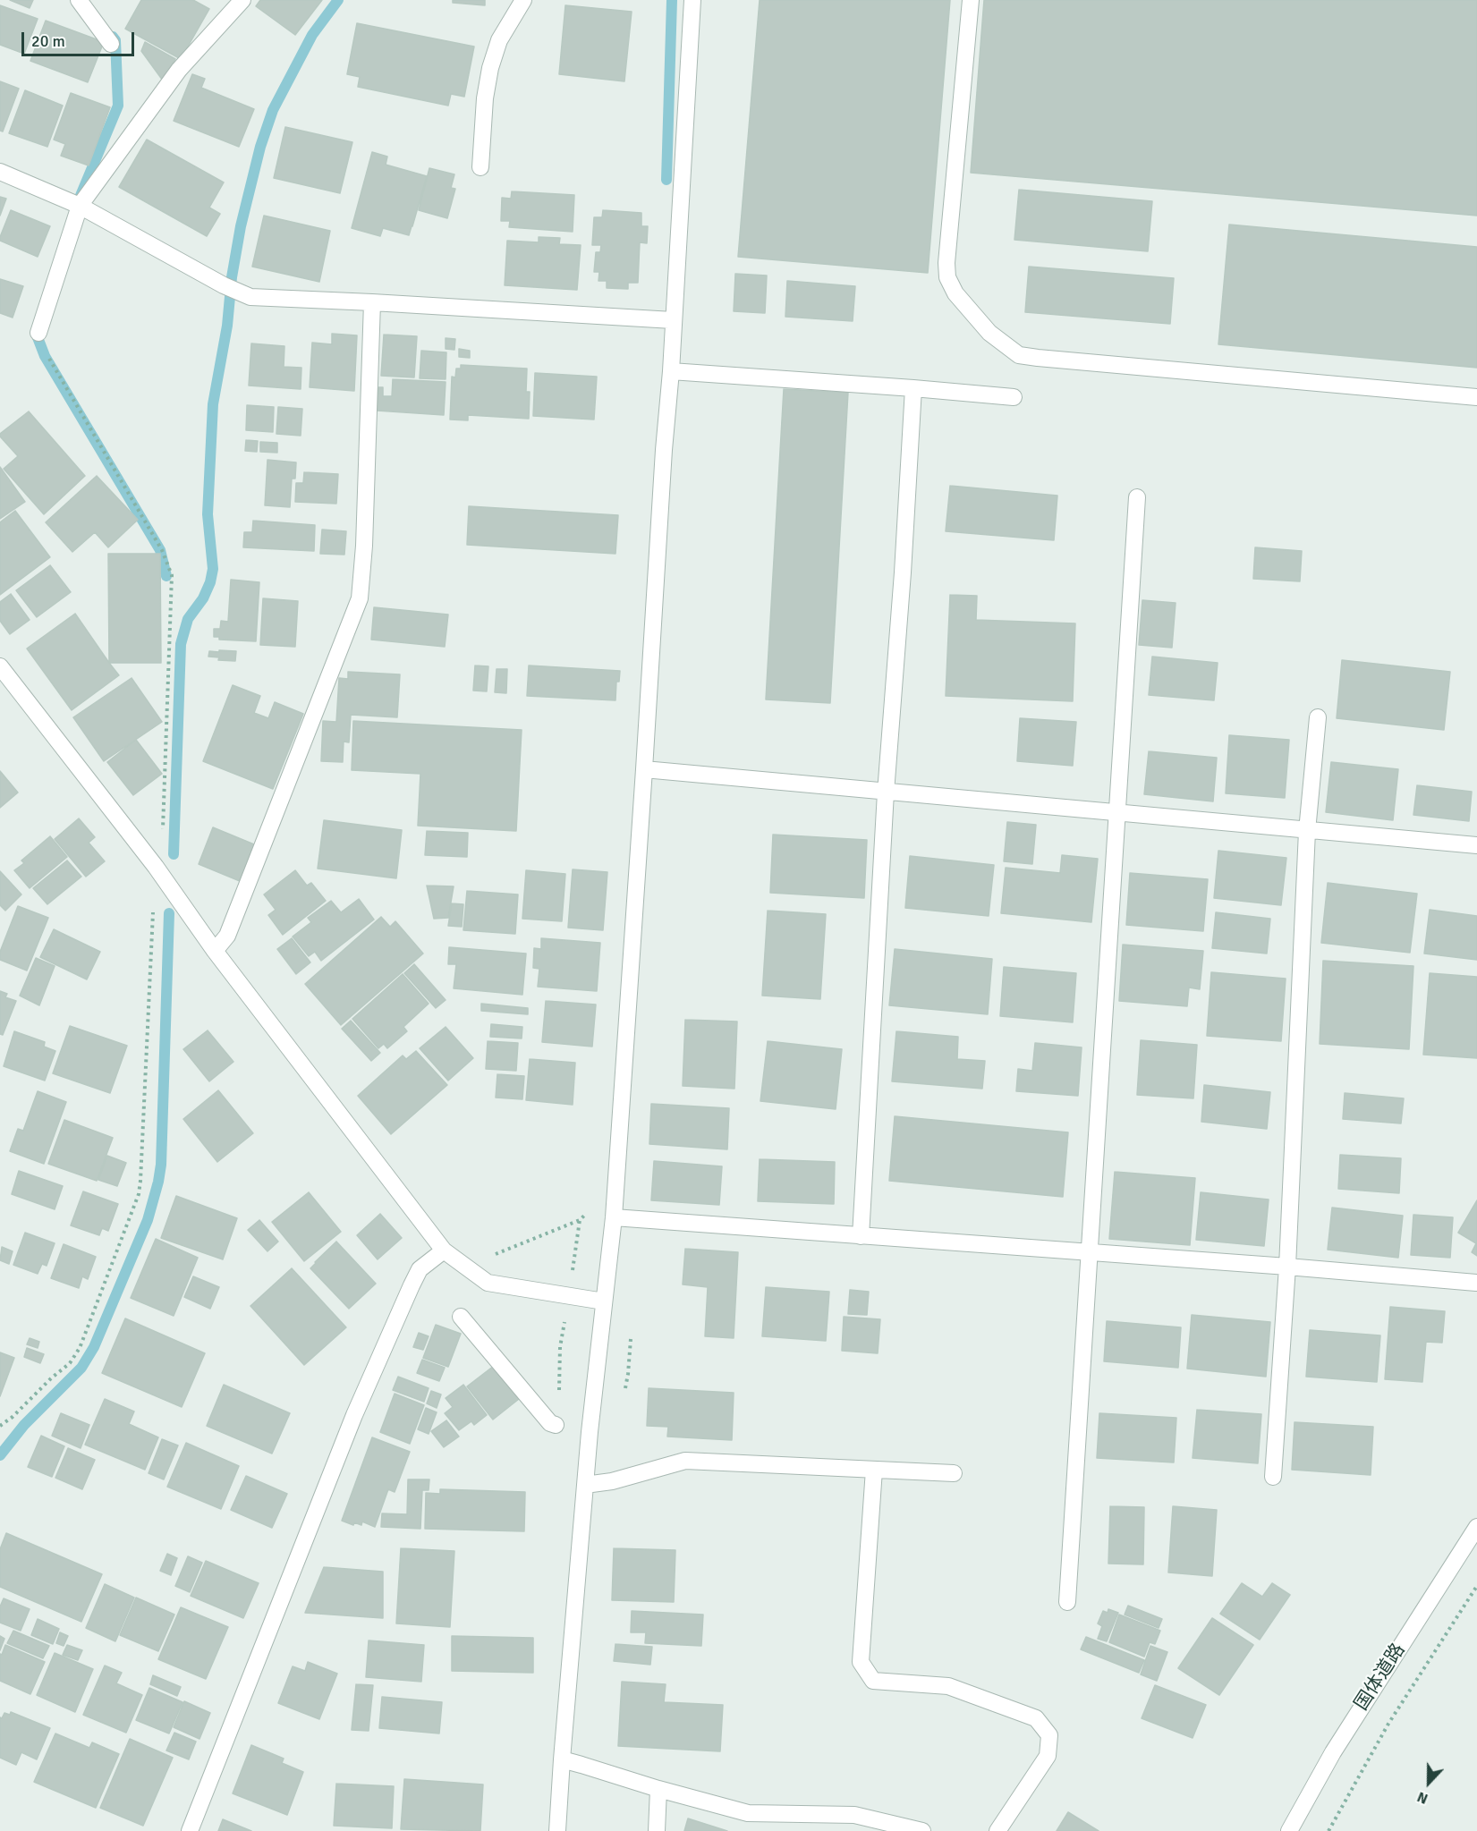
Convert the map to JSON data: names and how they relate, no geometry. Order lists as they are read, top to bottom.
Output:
{
  "streets": {
    "street": ["国体道路"]
  },
  "scale_bar": "20 m",
  "north": "bottom"
}
